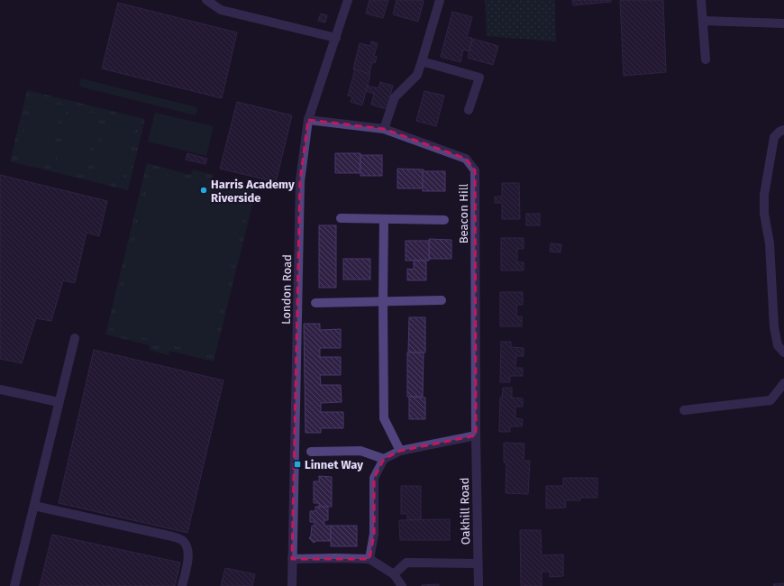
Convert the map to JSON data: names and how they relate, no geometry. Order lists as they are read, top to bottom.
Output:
{
  "streets": {
    "street": ["Beacon Hill", "London Road", "Oakhill Road"]
  },
  "crossings": [
    ["Beacon Hill", "London Road"],
    ["Beacon Hill", "Oakhill Road"]
  ],
  "places": {
    "other": ["Harris Academy Riverside"],
    "transit": ["Linnet Way"]
  }
}
